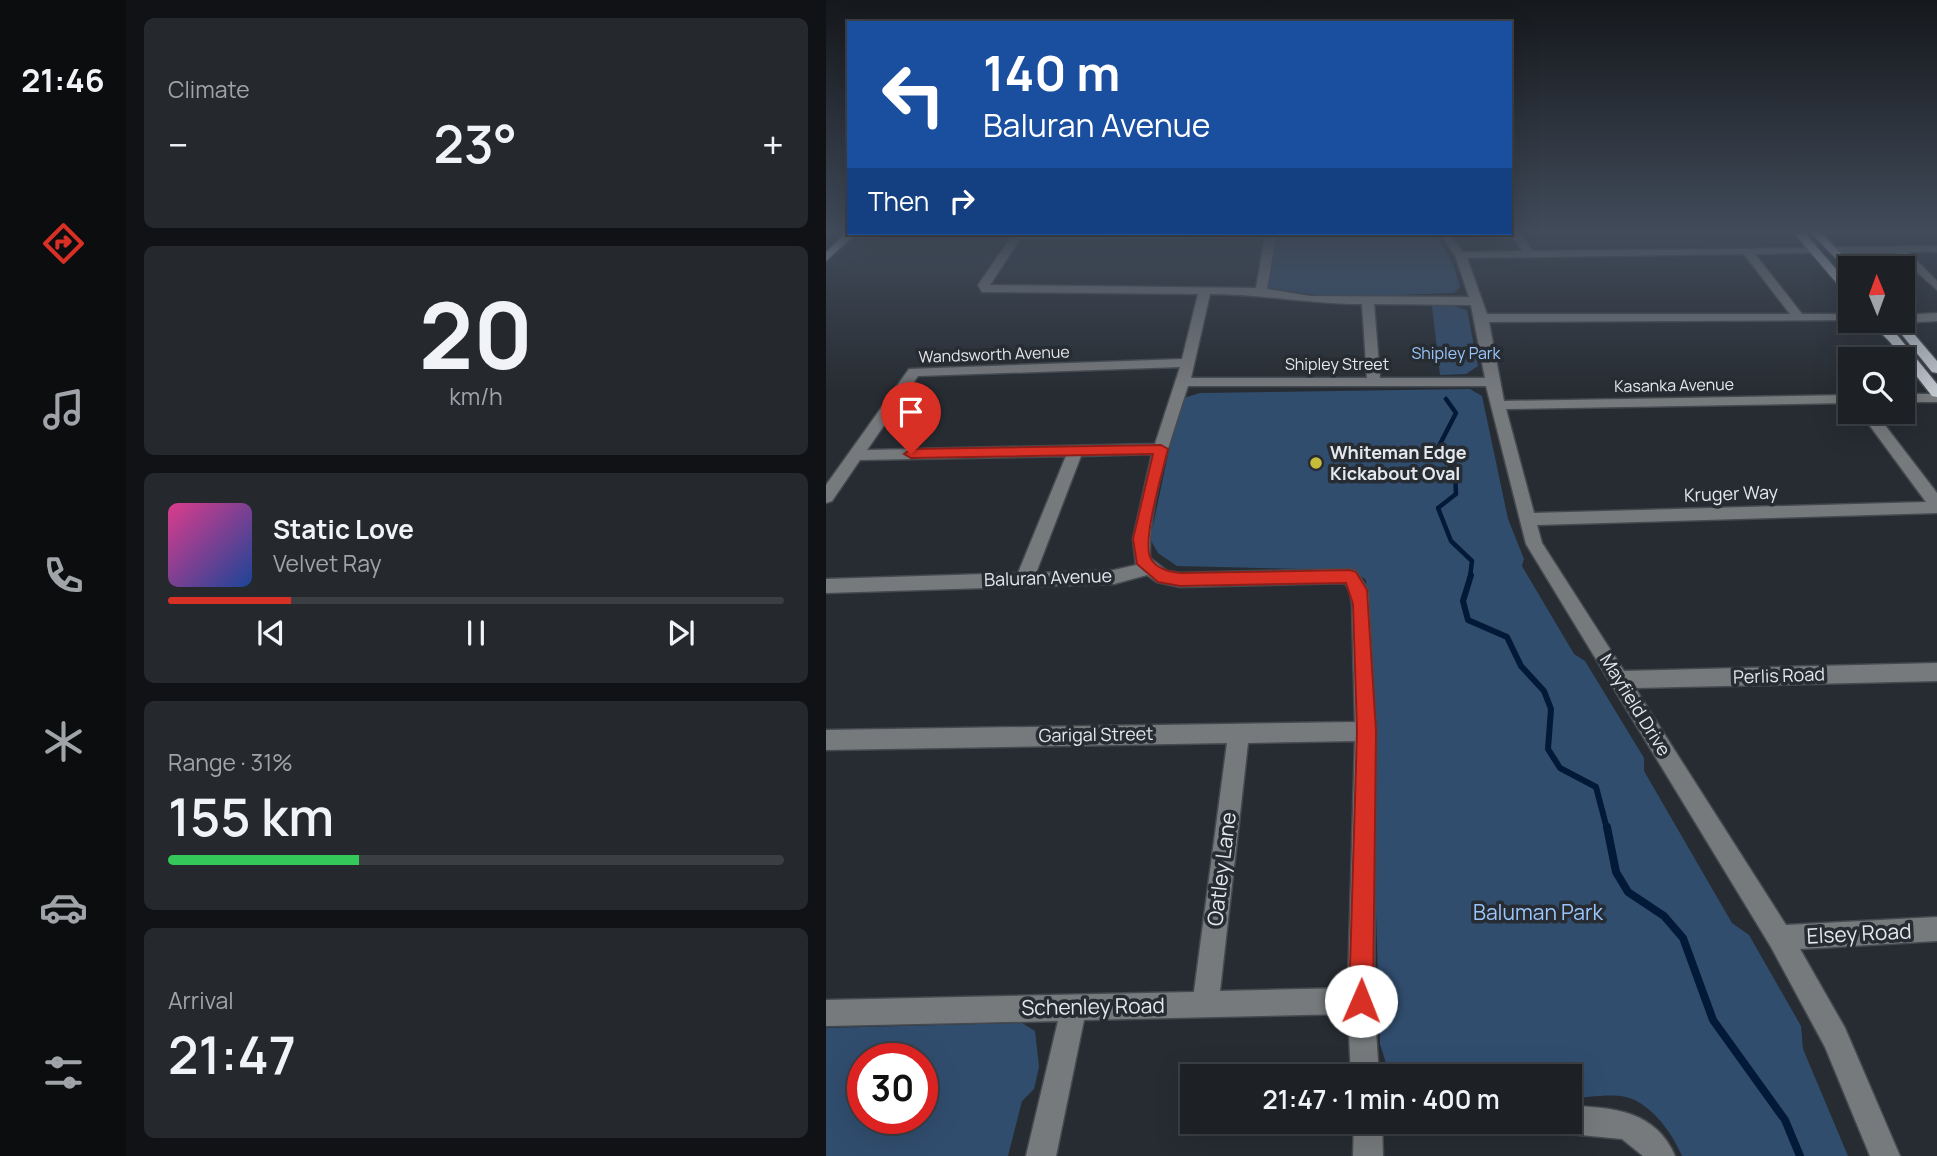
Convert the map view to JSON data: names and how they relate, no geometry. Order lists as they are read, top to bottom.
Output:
{
  "streets": {
    "street": [
      "Wandsworth Avenue",
      "Shipley Street",
      "Kasanka Avenue",
      "Kruger Way",
      "Baluran Avenue",
      "Perlis Road",
      "Mayfield Drive",
      "Garigal Street",
      "Oatley Lane",
      "Elsey Road",
      "Schenley Road"
    ]
  },
  "crossings": [
    ["Shipley Street", "Mayfield Drive"],
    ["Kasanka Avenue", "Mayfield Drive"],
    ["Kruger Way", "Mayfield Drive"],
    ["Perlis Road", "Mayfield Drive"],
    ["Mayfield Drive", "Elsey Road"],
    ["Garigal Street", "Oatley Lane"],
    ["Oatley Lane", "Schenley Road"]
  ],
  "parks": ["Shipley Park", "Baluman Park"],
  "places": ["Whiteman Edge Kickabout Oval"],
  "north": "top",
  "page": {
    "tabs": "21:46",
    "tile": [
      "Climate",
      ["20", "km/h"],
      ["Range · 31%", "155 km"],
      ["Arrival", "21:47"]
    ],
    "turn": ["140 m", "Baluran Avenue"],
    "heat": ["−", "23°", "+"],
    "then": "Then",
    "song": ["Static Love", "Velvet Ray"],
    "limit": "30",
    "trip": "21:47 · 1 min · 400 m"
  }
}
